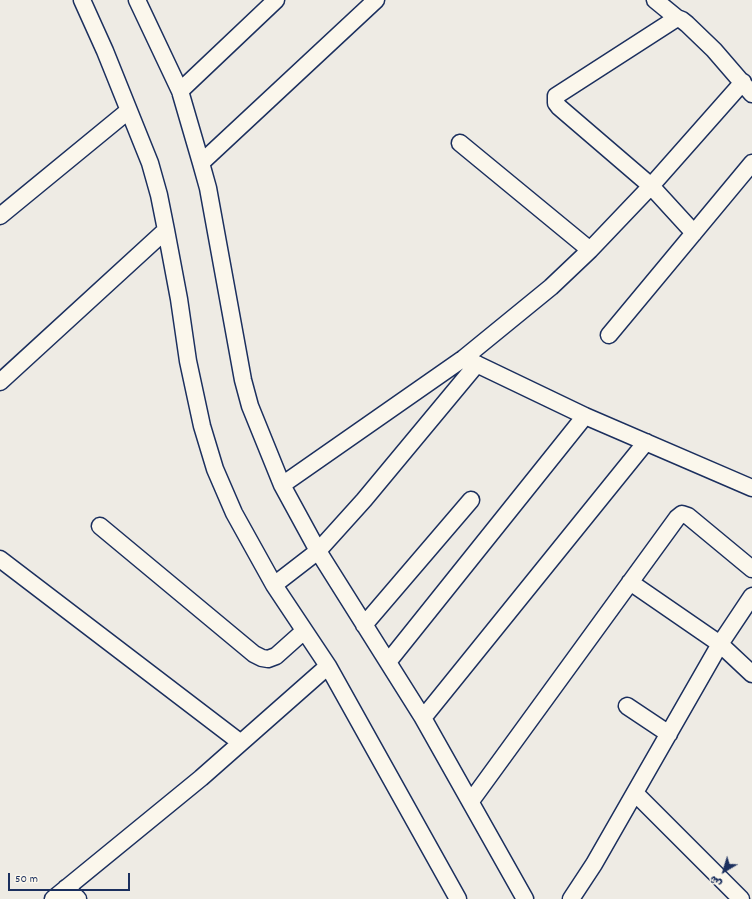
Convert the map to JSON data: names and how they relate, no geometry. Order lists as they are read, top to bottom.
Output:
{
  "scale_bar": "50 m",
  "north": "bottom left"
}
